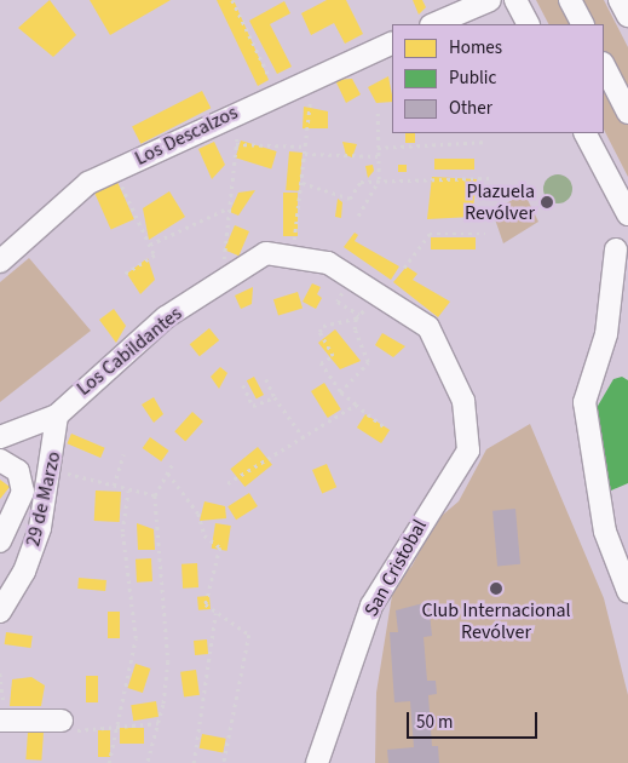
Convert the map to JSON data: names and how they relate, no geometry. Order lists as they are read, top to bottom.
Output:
{
  "streets": {
    "street": [
      "Los Descalzos",
      "Los Cabildantes",
      "29 de Marzo",
      "San Cristobal"
    ]
  },
  "crossings": [
    ["Los Cabildantes", "29 de Marzo"],
    ["Los Cabildantes", "San Cristobal"]
  ],
  "places": ["Plazuela Revólver", "Club Internacional Revólver"],
  "legend": ["Homes", "Public", "Other"],
  "scale_bar": "50 m"
}
